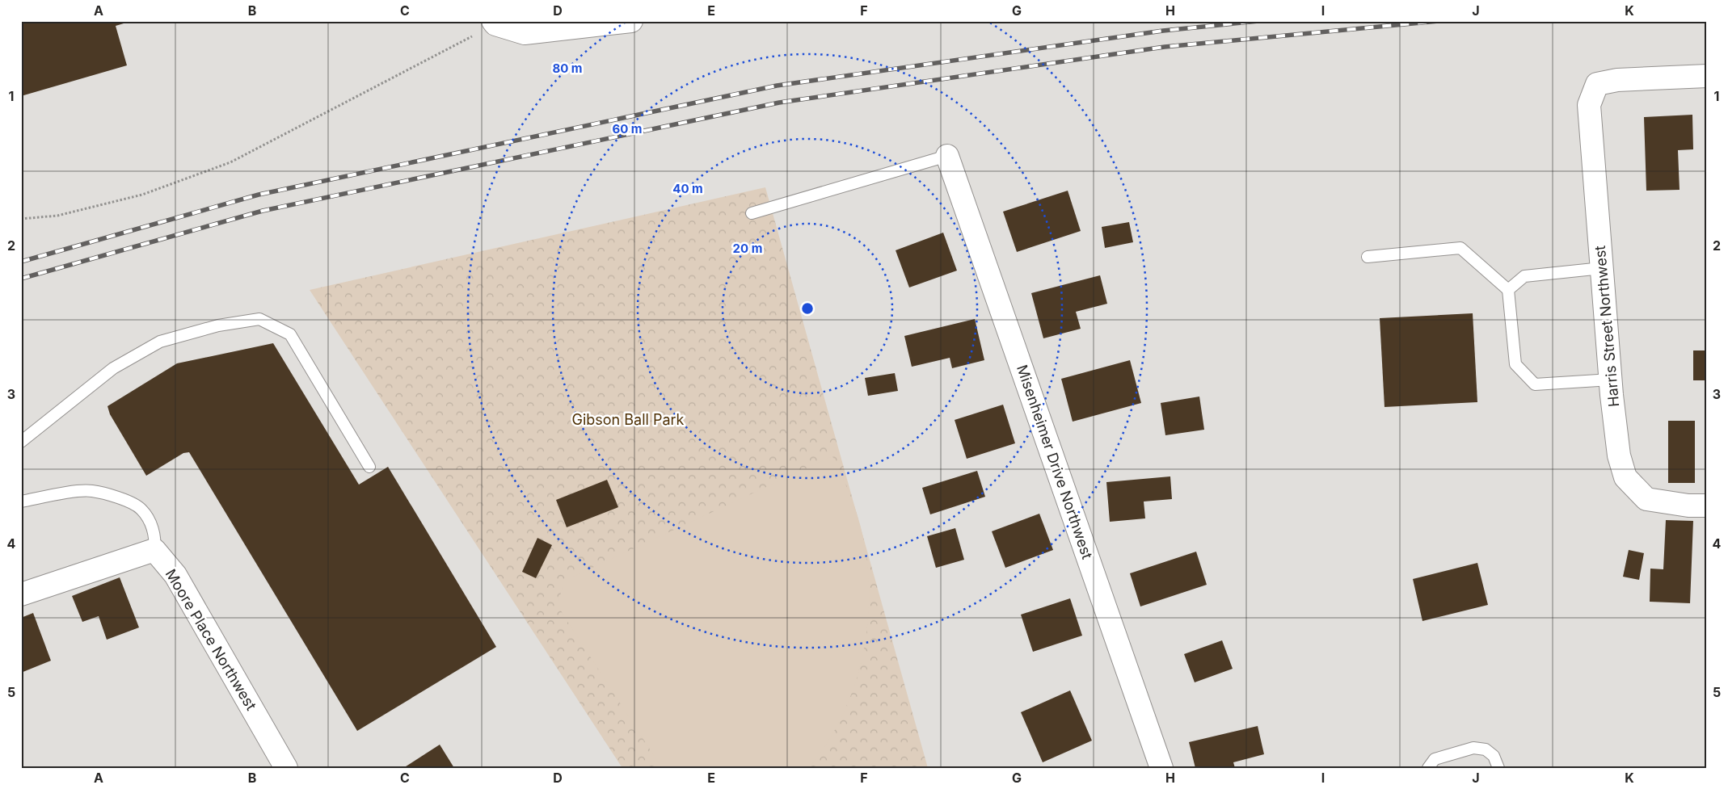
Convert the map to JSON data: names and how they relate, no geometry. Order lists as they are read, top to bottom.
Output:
{
  "streets": {
    "street": ["Harris Street Northwest", "Misenheimer Drive Northwest", "Moore Place Northwest"]
  },
  "parks": ["Gibson Ball Park"],
  "grid": {
    "columns": [
      "A",
      "B",
      "C",
      "D",
      "E",
      "F",
      "G",
      "H",
      "I",
      "J",
      "K"
    ],
    "rows": [
      "1",
      "2",
      "3",
      "4",
      "5"
    ]
  },
  "rings": [
    "80 m",
    "60 m",
    "40 m",
    "20 m"
  ]
}
